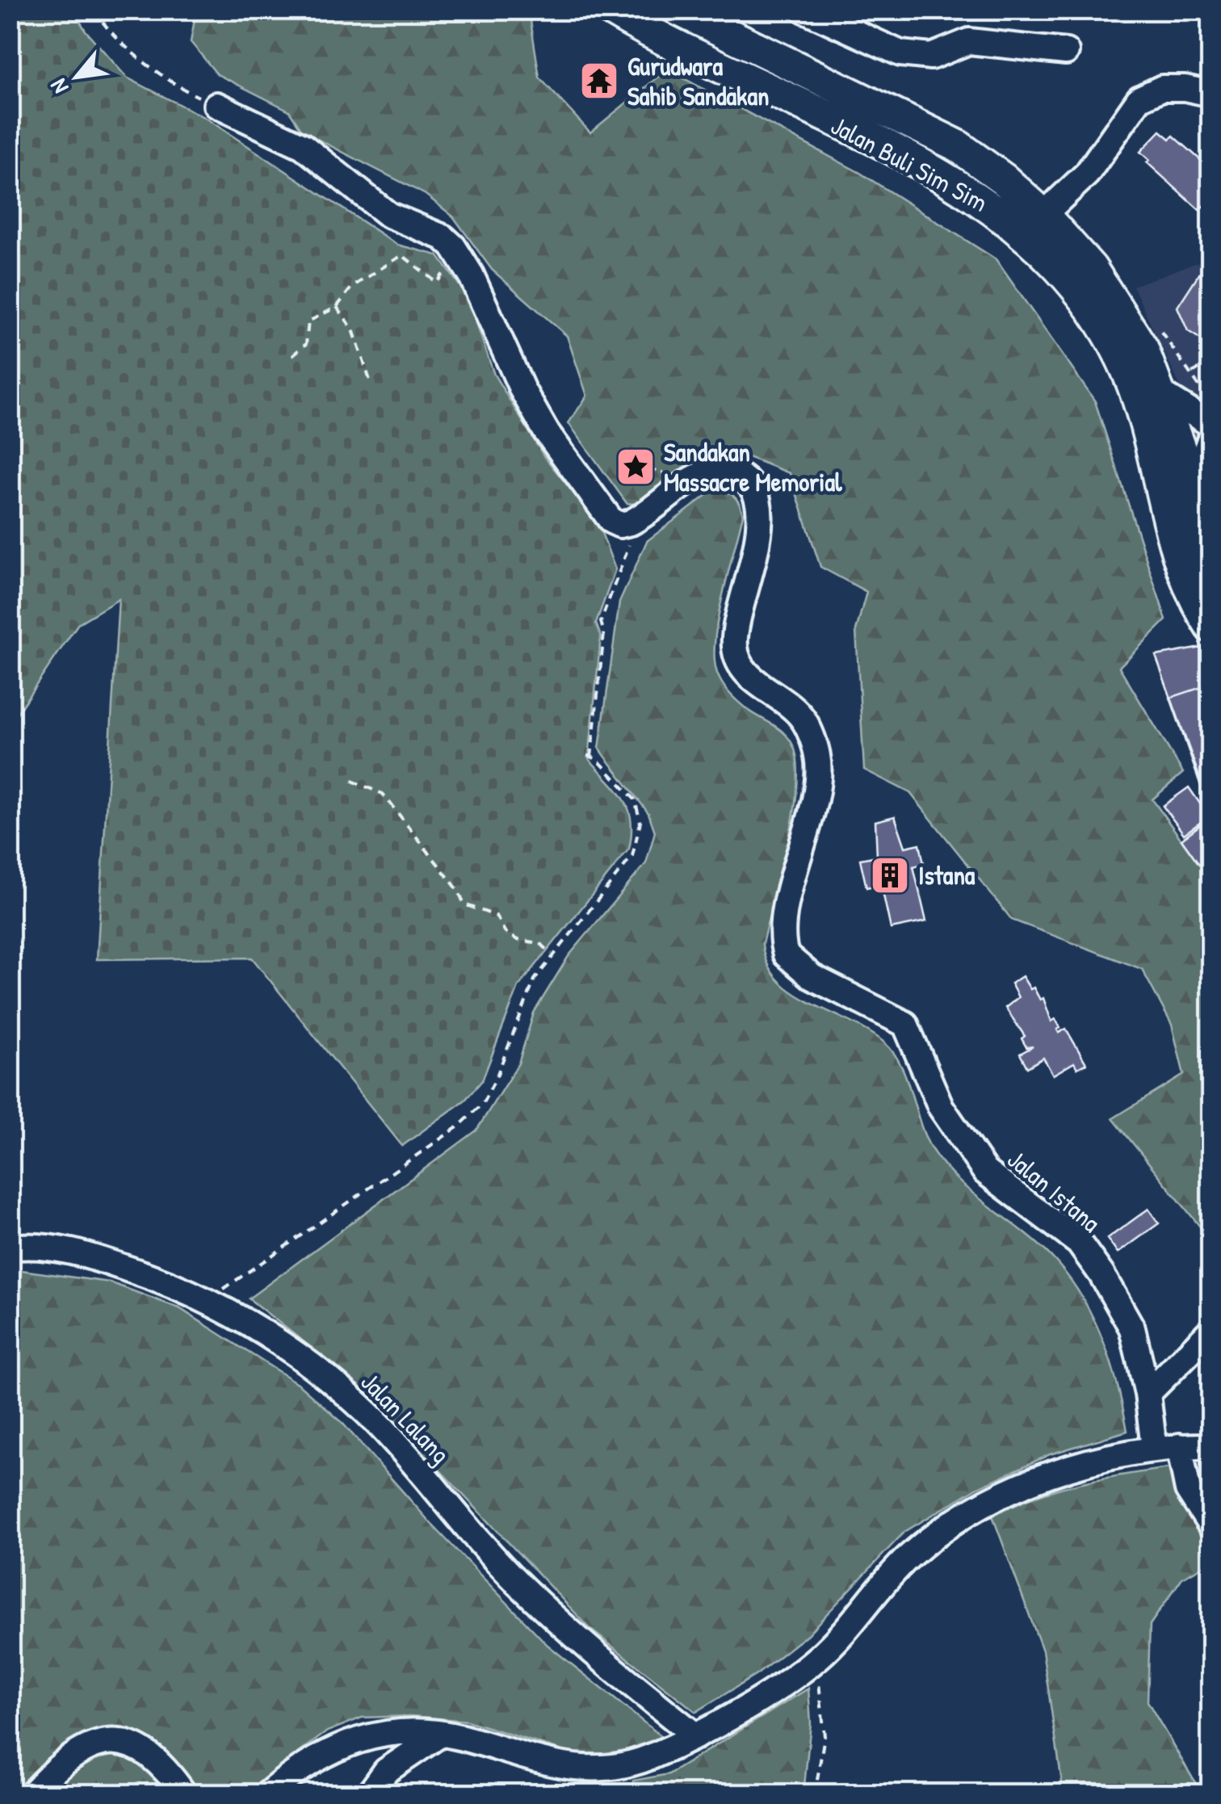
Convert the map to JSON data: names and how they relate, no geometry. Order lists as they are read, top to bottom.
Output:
{
  "streets": {
    "main road": ["Jalan Buli Sim Sim"],
    "street": ["Jalan Istana", "Jalan Lalang"]
  },
  "places": {
    "temple": ["Gurudwara Sahib Sandakan"],
    "place": ["Sandakan Massacre Memorial"],
    "building": ["Istana"]
  },
  "north": "bottom left"
}
